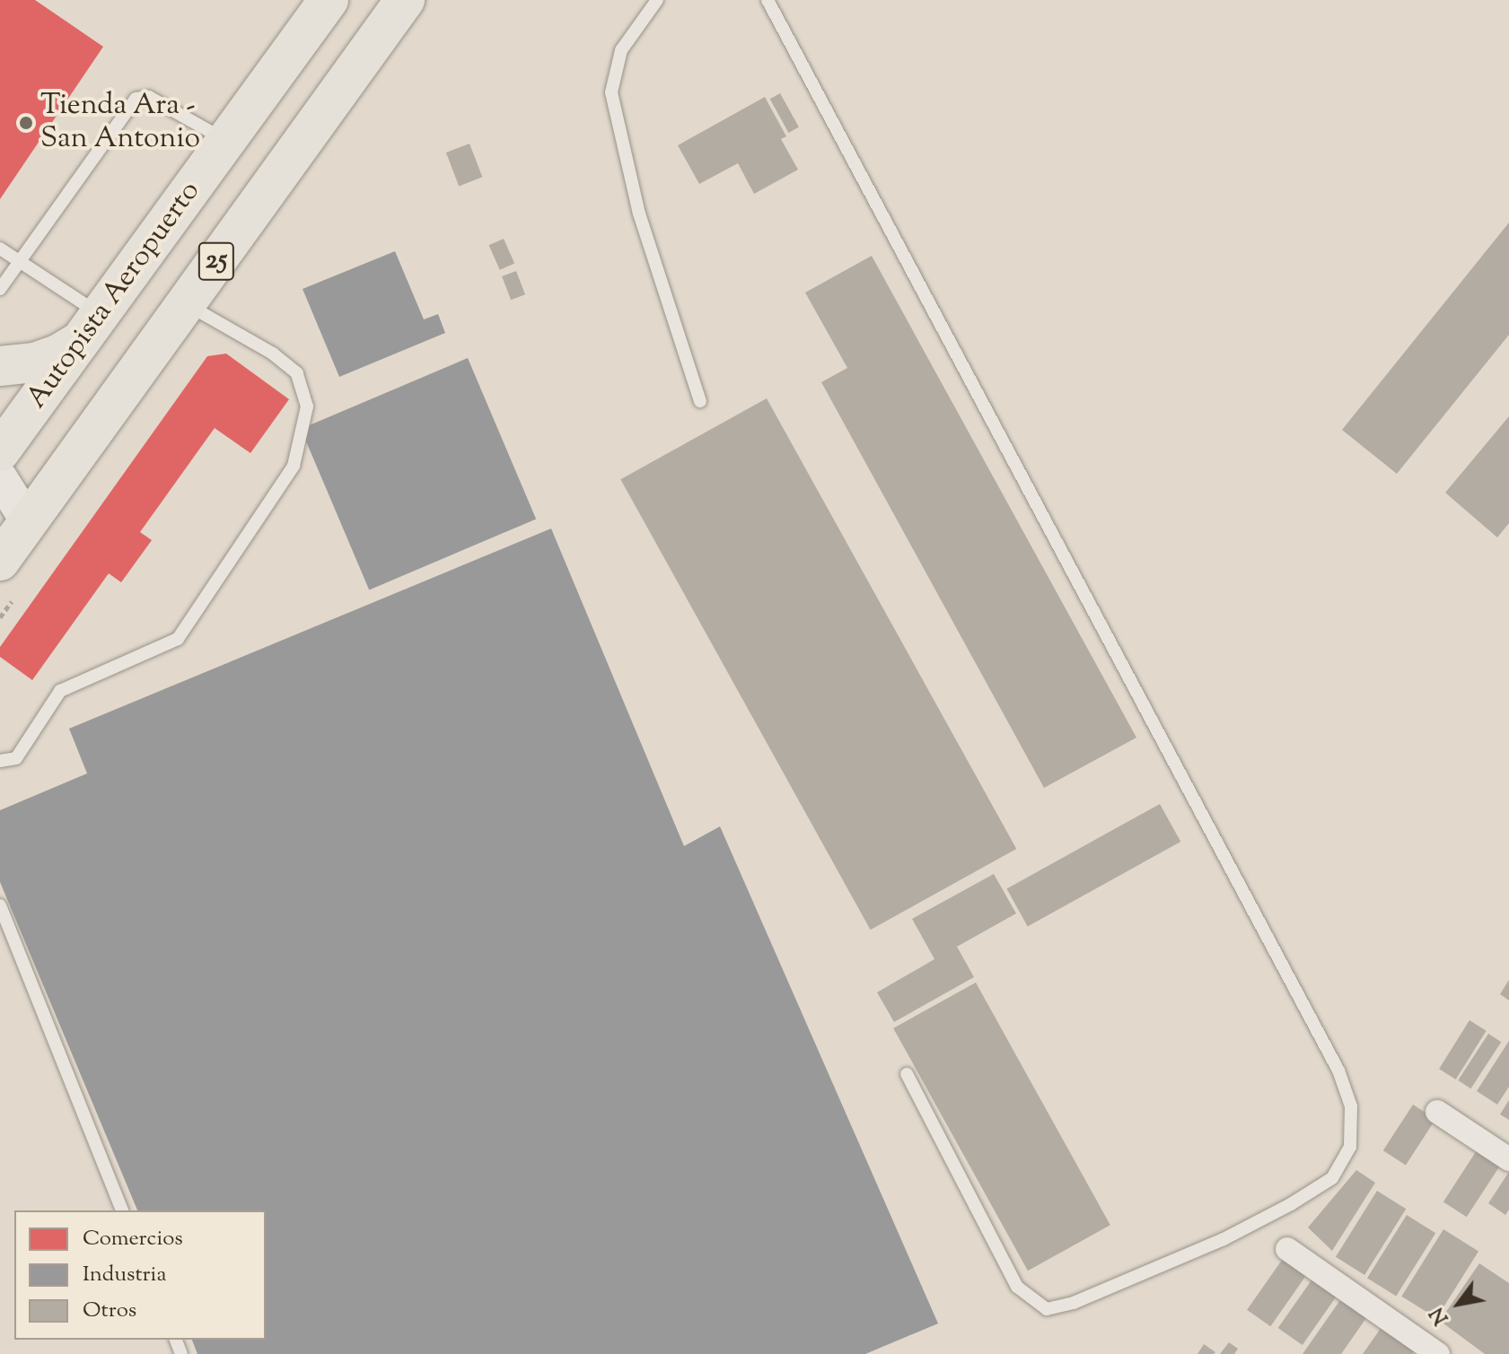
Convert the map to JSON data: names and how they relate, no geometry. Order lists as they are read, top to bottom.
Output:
{
  "streets": {
    "highway": ["25", "Autopista Aeropuerto"]
  },
  "places": ["Tienda Ara - San Antonio"],
  "legend": ["Comercios", "Industria", "Otros"],
  "north": "bottom left"
}
